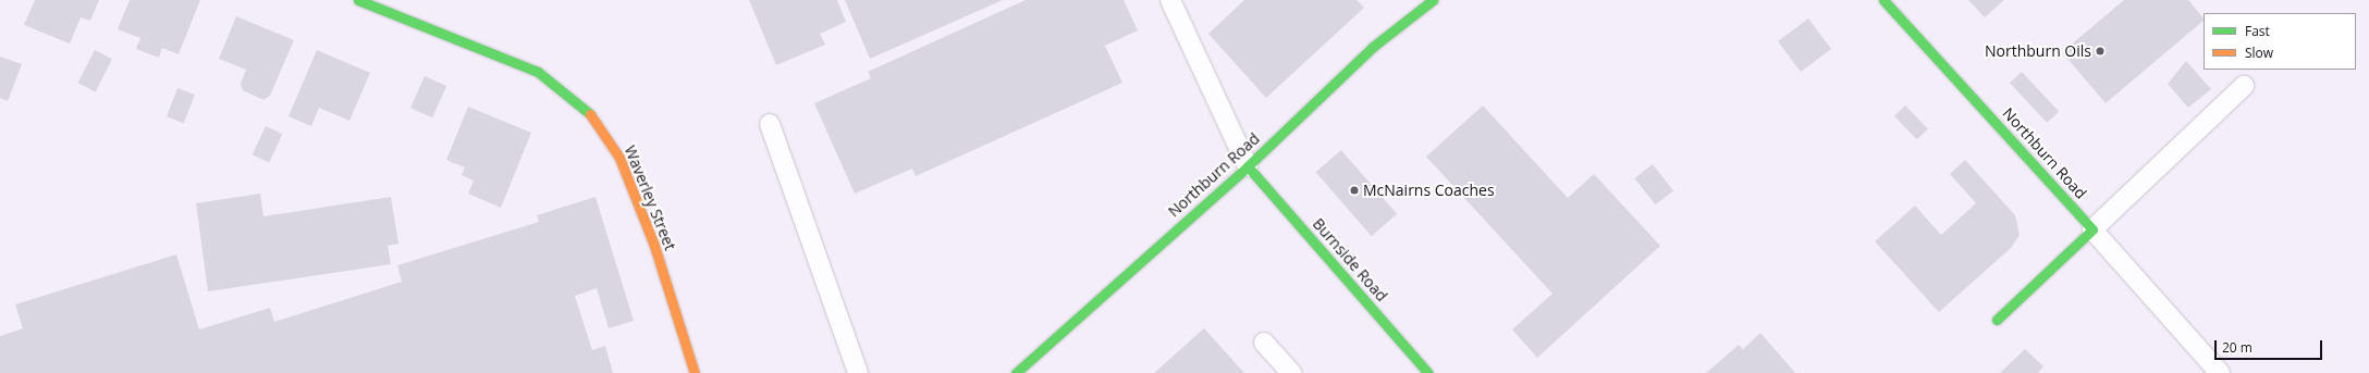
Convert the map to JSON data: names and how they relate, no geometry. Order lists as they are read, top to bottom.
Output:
{
  "streets": {
    "street": ["Northburn Road", "Waverley Street", "Burnside Road"]
  },
  "crossings": [
    ["Northburn Road", "Burnside Road"]
  ],
  "places": ["Northburn Oils", "McNairns Coaches"],
  "legend": ["Fast", "Slow"],
  "scale_bar": "20 m"
}
